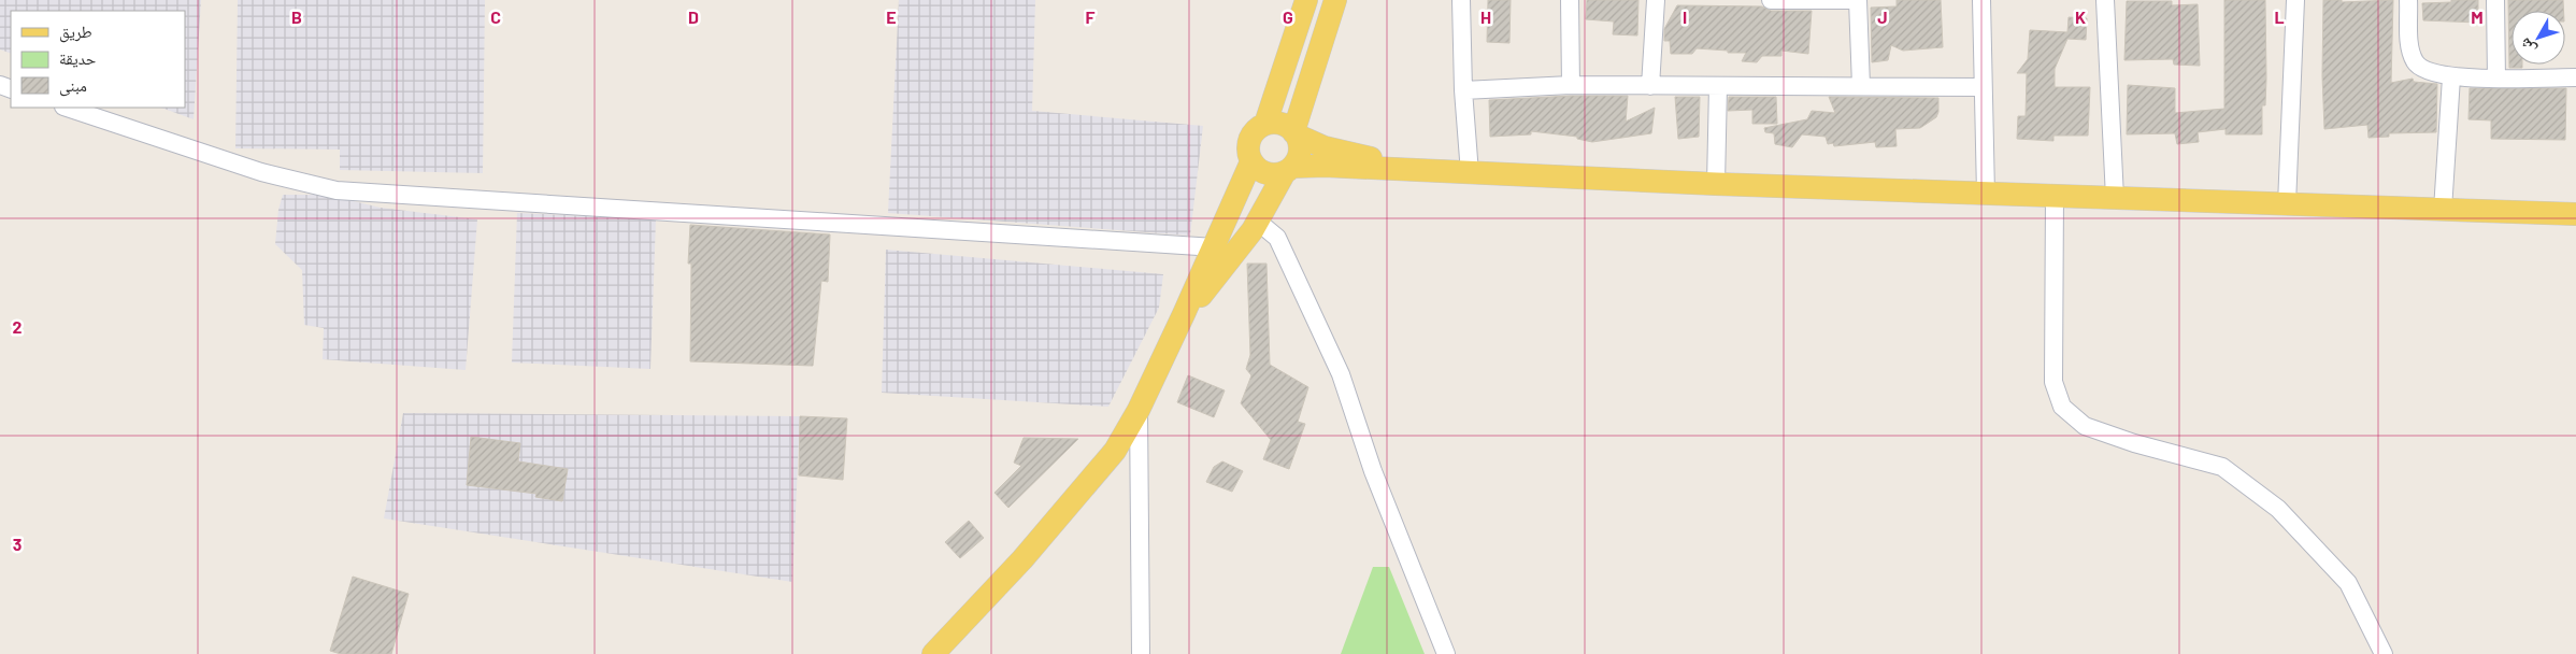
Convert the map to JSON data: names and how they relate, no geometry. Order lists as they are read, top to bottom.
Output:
{
  "legend": ["طريق", "حديقة", "مبنى"],
  "north": "bottom left",
  "grid": {
    "columns": [
      "B",
      "C",
      "D",
      "E",
      "F",
      "G",
      "H",
      "I",
      "J",
      "K",
      "L",
      "M"
    ],
    "rows": ["2", "3"]
  }
}
